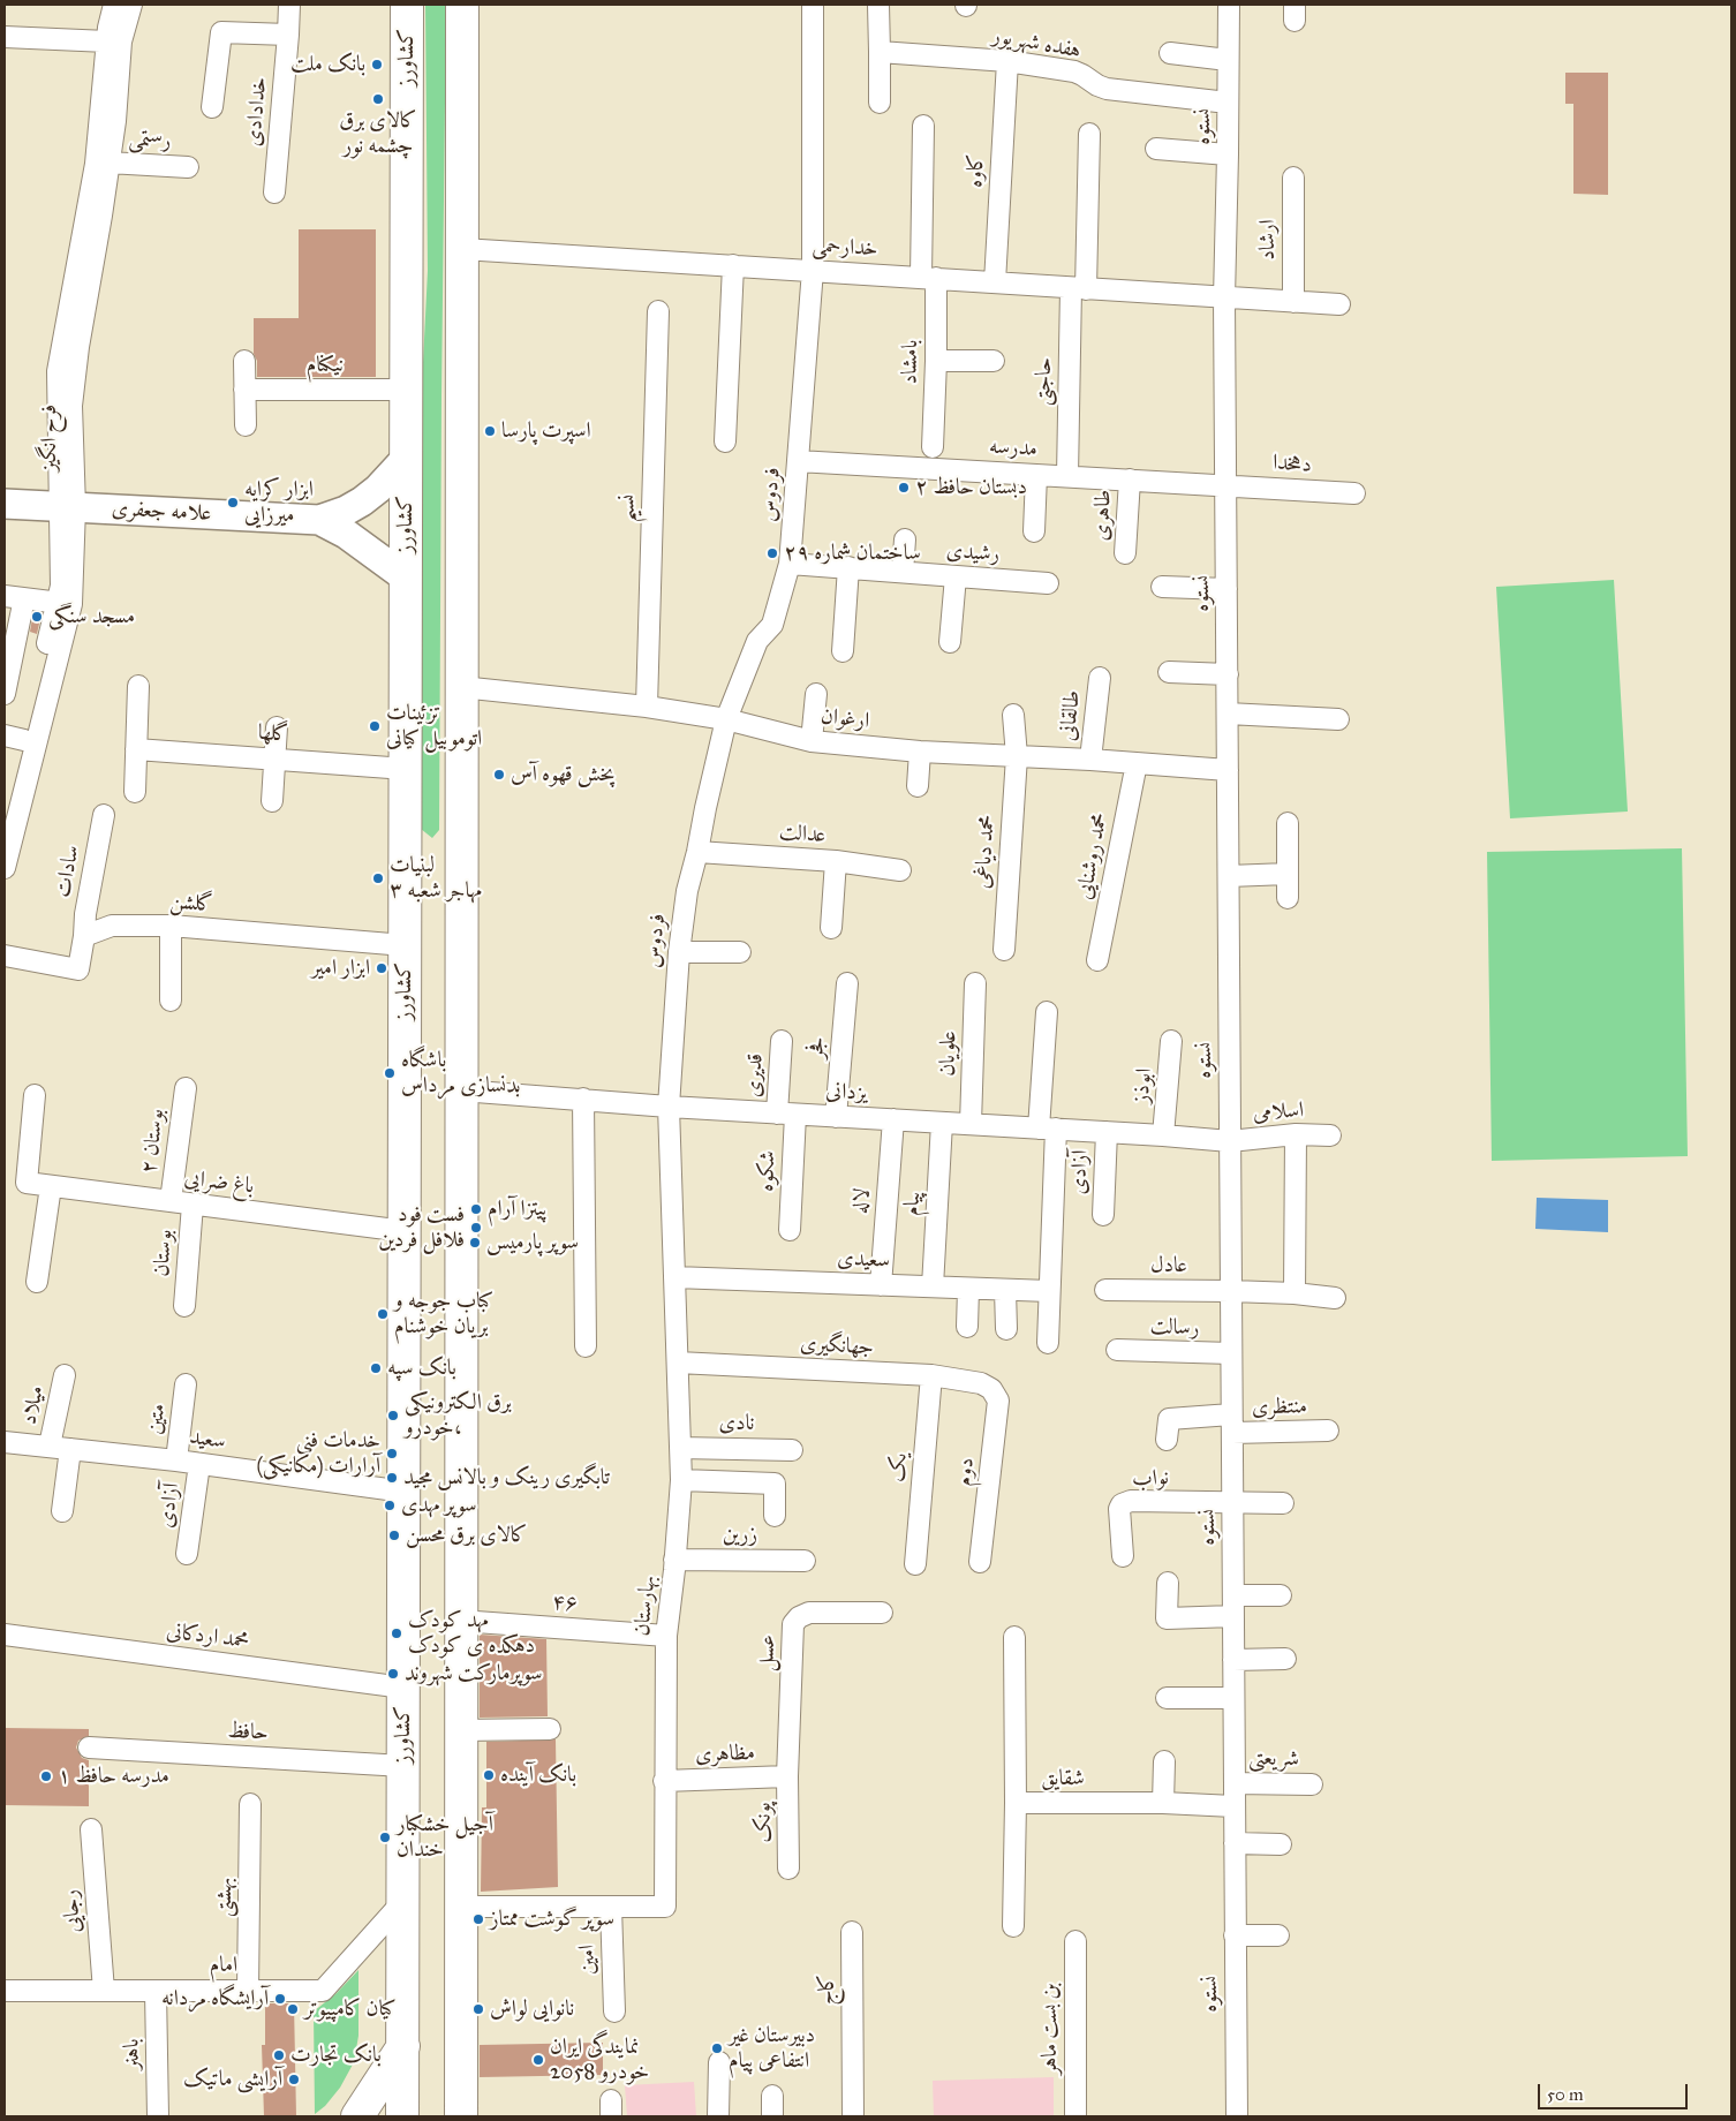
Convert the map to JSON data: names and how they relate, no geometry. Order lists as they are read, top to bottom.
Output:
{
  "streets": {
    "main road": ["کشاورز", "علامه جعفری"],
    "street": [
      "هفده شهریور",
      "خدادادی",
      "نستوه",
      "رستمی",
      "کاوه",
      "ارشاد",
      "خدارحمی",
      "بامشاد",
      "نیکنام",
      "حاجتی",
      "فرح انگیز",
      "مدرسه",
      "دهخدا",
      "فردوس",
      "نسیم",
      "طاهری",
      "رشیدی",
      "طالقانی",
      "ارغوان",
      "گلها",
      "عدالت",
      "محمد دیاغی",
      "محمد روشنایی",
      "سادات",
      "گلشن",
      "فجر",
      "علویان",
      "قدیری",
      "ابوذز",
      "یزدانی",
      "اسلامی",
      "بوستان ۲",
      "شکوه",
      "آزادی",
      "باغ ضرایی",
      "لاله",
      "پیام",
      "بوستان",
      "سعیدی",
      "عادل",
      "رسالت",
      "جهانگیری",
      "میلاد",
      "منتظری",
      "متین",
      "نادی",
      "سعید",
      "یک",
      "دوم",
      "نواب",
      "زرین",
      "۴۶",
      "بهارستان",
      "محمد اردکانی",
      "عسل",
      "حافظ",
      "مظاهری",
      "شریعتی",
      "شقایق",
      "پونک",
      "بهشتی",
      "رجایی",
      "امین",
      "امام",
      "کاج",
      "بن بست ماهر",
      "باهنر"
    ]
  },
  "crossings": [
    ["هفده شهریور", "نستوه"],
    ["هفده شهریور", "کاوه"],
    ["کشاورز", "نیکنام"],
    ["کشاورز", "علامه جعفری"],
    ["کشاورز", "گلها"],
    ["کشاورز", "گلشن"],
    ["کشاورز", "باغ ضرایی"],
    ["کشاورز", "سعید"],
    ["کشاورز", "محمد اردکانی"],
    ["کشاورز", "حافظ"],
    ["کشاورز", "امام"],
    ["نستوه", "خدارحمی"],
    ["نستوه", "مدرسه"],
    ["نستوه", "دهخدا"],
    ["نستوه", "ارغوان"],
    ["نستوه", "یزدانی"],
    ["نستوه", "اسلامی"],
    ["نستوه", "عادل"],
    ["نستوه", "رسالت"],
    ["نستوه", "منتظری"],
    ["نستوه", "نواب"],
    ["نستوه", "شریعتی"],
    ["نستوه", "شقایق"],
    ["رستمی", "فرح انگیز"],
    ["کاوه", "خدارحمی"],
    ["ارشاد", "خدارحمی"],
    ["خدارحمی", "بامشاد"],
    ["خدارحمی", "حاجتی"],
    ["خدارحمی", "فردوس"],
    ["حاجتی", "مدرسه"],
    ["فرح انگیز", "علامه جعفری"],
    ["مدرسه", "دهخدا"],
    ["مدرسه", "فردوس"],
    ["مدرسه", "طاهری"],
    ["فردوس", "رشیدی"],
    ["فردوس", "ارغوان"],
    ["فردوس", "عدالت"],
    ["فردوس", "یزدانی"],
    ["فردوس", "بهارستان"],
    ["نسیم", "ارغوان"],
    ["طالقانی", "ارغوان"],
    ["ارغوان", "محمد دیاغی"],
    ["ارغوان", "محمد روشنایی"],
    ["سادات", "گلشن"],
    ["فجر", "یزدانی"],
    ["علویان", "یزدانی"],
    ["قدیری", "یزدانی"],
    ["قدیری", "شکوه"],
    ["ابوذز", "یزدانی"],
    ["یزدانی", "اسلامی"],
    ["یزدانی", "شکوه"],
    ["یزدانی", "آزادی"],
    ["یزدانی", "لاله"],
    ["یزدانی", "پیام"],
    ["یزدانی", "بهارستان"],
    ["بوستان ۲", "باغ ضرایی"],
    ["آزادی", "سعید"],
    ["باغ ضرایی", "بوستان"],
    ["لاله", "سعیدی"],
    ["پیام", "سعیدی"],
    ["سعیدی", "بهارستان"],
    ["جهانگیری", "یک"],
    ["جهانگیری", "دوم"],
    ["جهانگیری", "بهارستان"],
    ["میلاد", "سعید"],
    ["متین", "سعید"],
    ["نادی", "بهارستان"],
    ["زرین", "بهارستان"],
    ["۴۶", "بهارستان"],
    ["بهارستان", "مظاهری"],
    ["بهارستان", "امین"],
    ["عسل", "مظاهری"],
    ["عسل", "پونک"],
    ["مظاهری", "پونک"],
    ["بهشتی", "امام"],
    ["رجایی", "امام"],
    ["امام", "باهنر"]
  ],
  "places": [
    "بانک ملت",
    "کالای برق چشمه نور",
    "اسپرت پارسا",
    "دبستان حافظ ۲",
    "ابزار کرایه میرزایی",
    "ساختمان شماره ۲۹",
    "مسجد سنگی",
    "تزئینات اتوموبیل کیانی",
    "پخش قهوه آس",
    "لبنیات مهاجر شعبه ۳",
    "ابزار امیر",
    "باشگاه بدنسازی مرداس",
    "پیتزا آرام",
    "فست فود فلافل فردین",
    "سوپر پارمیس",
    "کباب جوجه و بریان خوشنام",
    "بانک سپه",
    "برق الکترونیکی خودرو،",
    "خدمات فنی آرارات (مکانیکی)",
    "تابگیری رینک و بالانس مجید",
    "سوپر مهدی",
    "کالای برق محسن",
    "مهد کودک دهکده ی کودک",
    "سوپرمارکت شهروند",
    "بانک آینده",
    "مدرسه حافظ ۱",
    "آجیل خشکبار خندان",
    "سوپر گوشت ممتاز",
    "آرایشگاه مردانه",
    "کیان کامپیوتر",
    "نانوایی لواش",
    "دبیرستان غیر انتفاعی پیام",
    "بانک تجارت",
    "نمایندگی ایران خودرو 2058",
    "آرایشی‌ ماتیک"
  ],
  "scale_bar": "50 m"
}
